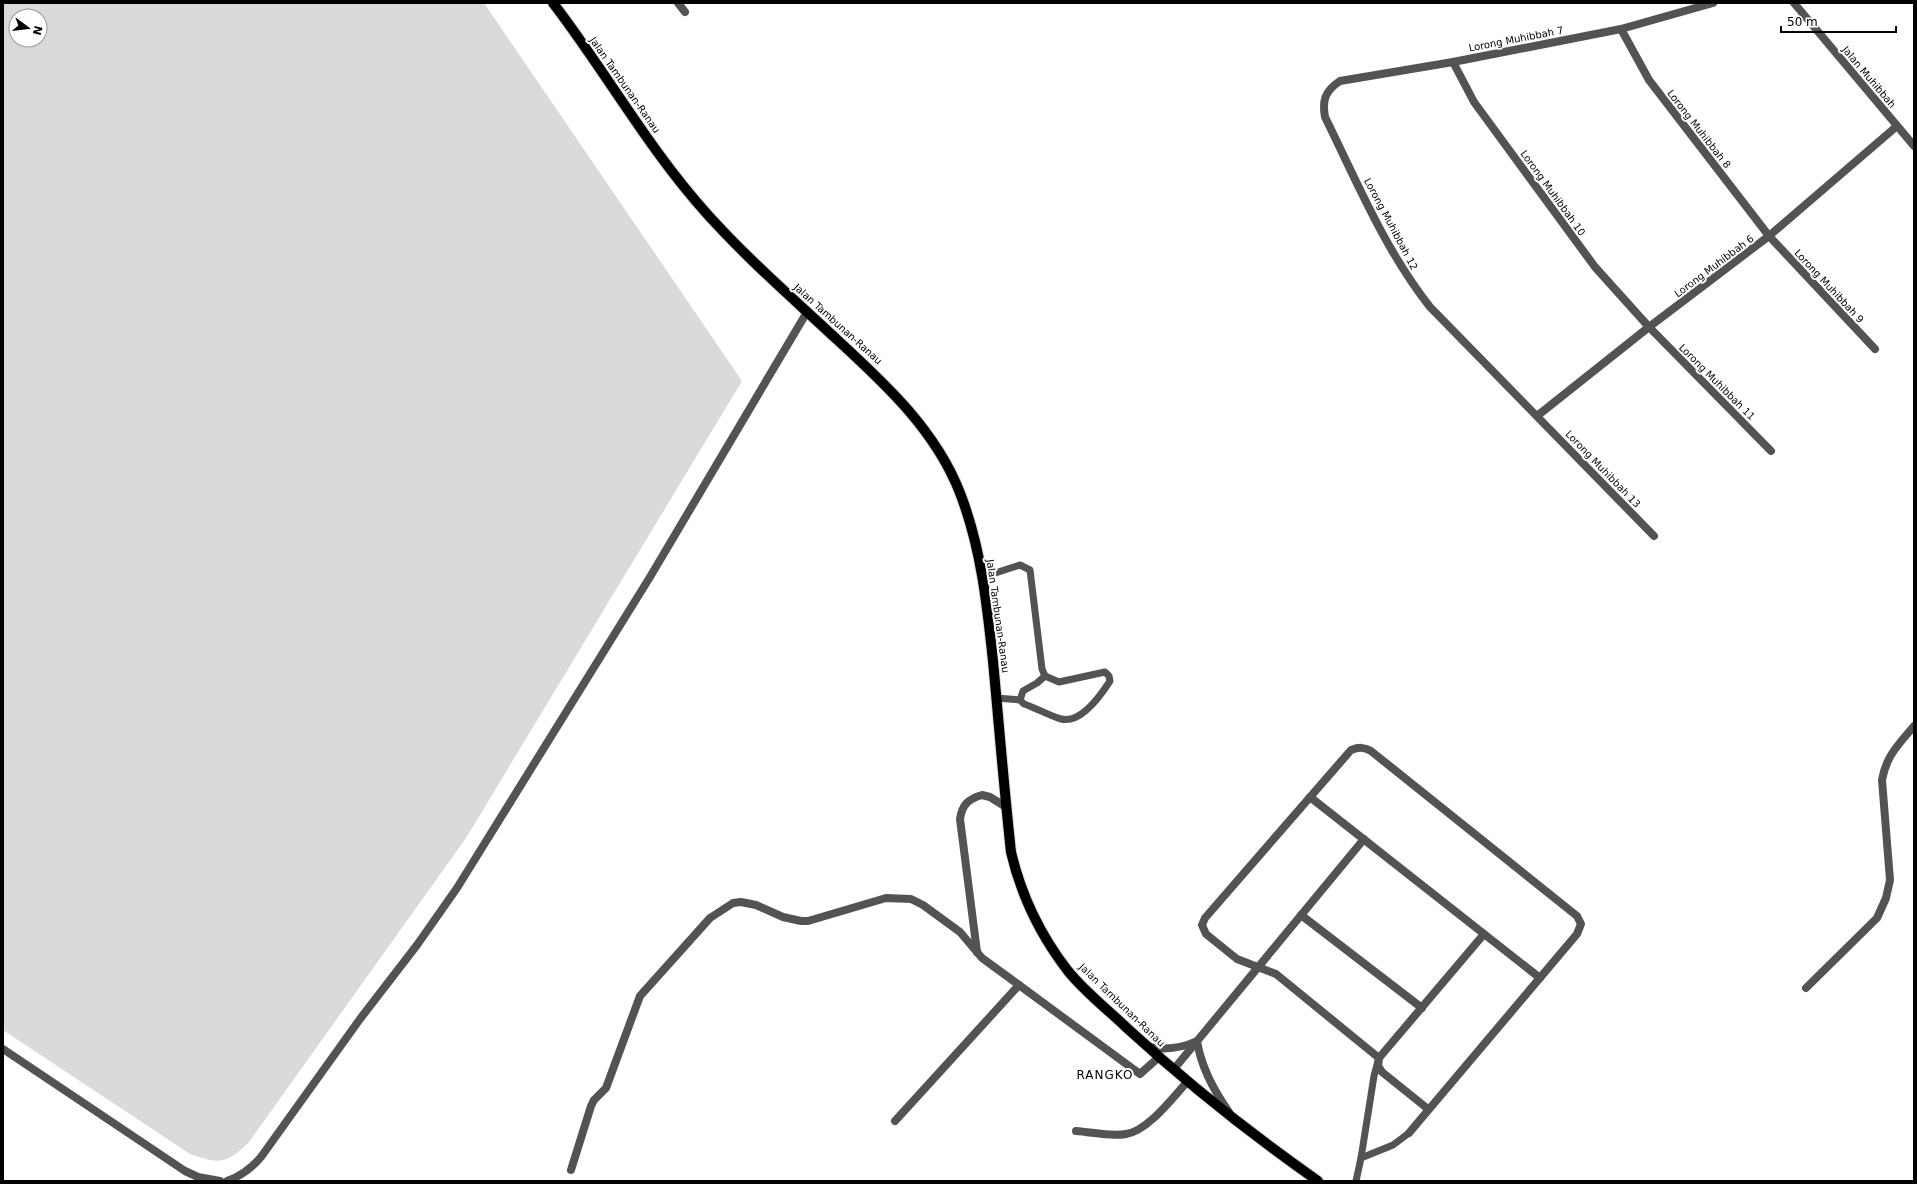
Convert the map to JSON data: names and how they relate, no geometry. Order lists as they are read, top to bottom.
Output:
{
  "streets": {
    "main road": ["Jalan Tambunan-Ranau"],
    "street": [
      "Lorong Muhibbah 7",
      "Jalan Muhibbah",
      "Lorong Muhibbah 8",
      "Lorong Muhibbah 10",
      "Lorong Muhibbah 12",
      "Lorong Muhibbah 6",
      "Lorong Muhibbah 9",
      "Lorong Muhibbah 11",
      "Lorong Muhibbah 13"
    ]
  },
  "crossings": [
    ["Lorong Muhibbah 7", "Lorong Muhibbah 8"],
    ["Lorong Muhibbah 7", "Lorong Muhibbah 10"],
    ["Lorong Muhibbah 7", "Lorong Muhibbah 12"],
    ["Jalan Muhibbah", "Lorong Muhibbah 6"],
    ["Lorong Muhibbah 8", "Lorong Muhibbah 6"],
    ["Lorong Muhibbah 8", "Lorong Muhibbah 9"],
    ["Lorong Muhibbah 10", "Lorong Muhibbah 6"],
    ["Lorong Muhibbah 10", "Lorong Muhibbah 11"],
    ["Lorong Muhibbah 12", "Lorong Muhibbah 6"],
    ["Lorong Muhibbah 12", "Lorong Muhibbah 13"],
    ["Lorong Muhibbah 6", "Lorong Muhibbah 9"],
    ["Lorong Muhibbah 6", "Lorong Muhibbah 11"],
    ["Lorong Muhibbah 6", "Lorong Muhibbah 13"]
  ],
  "districts": ["RANGKO"],
  "scale_bar": "50 m",
  "north": "right"
}
